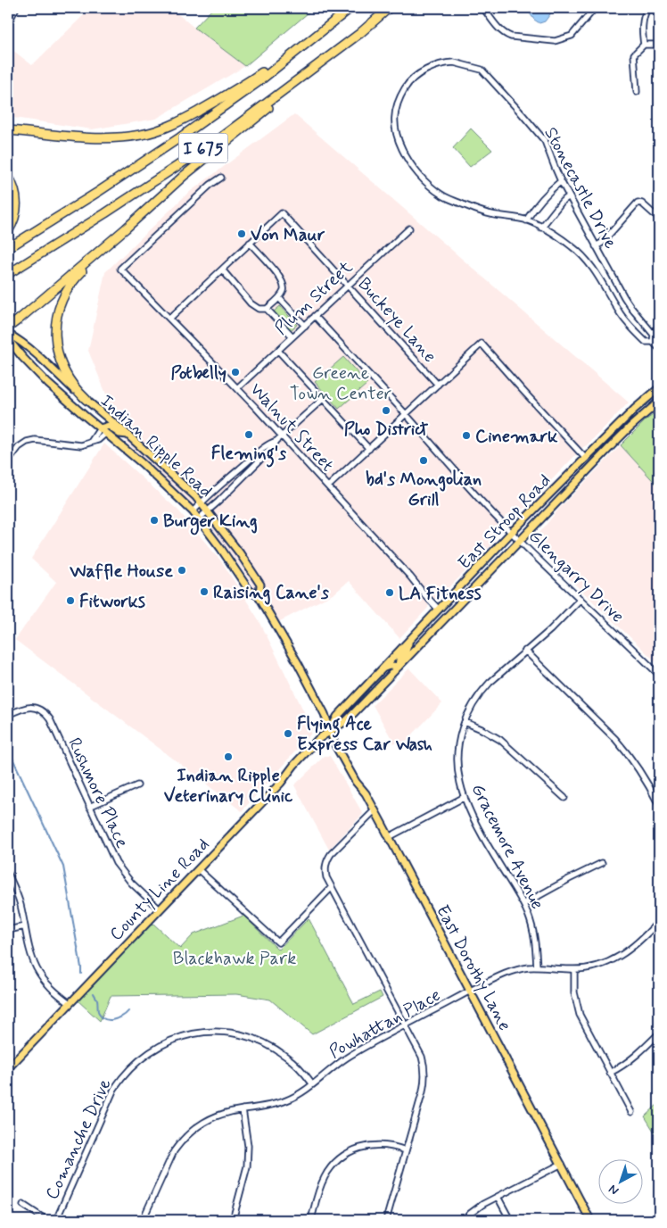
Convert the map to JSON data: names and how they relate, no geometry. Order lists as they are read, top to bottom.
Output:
{
  "streets": {
    "highway": ["I 675"],
    "main road": [
      "Indian Ripple Road",
      "East Stroop Road",
      "County Line Road",
      "East Dorothy Lane"
    ],
    "street": [
      "Stonecastle Drive",
      "Plum Street",
      "Buckeye Lane",
      "Walnut Street",
      "Glengarry Drive",
      "Rushmore Place",
      "Gracemore Avenue",
      "Powhattan Place",
      "Comanche Drive"
    ]
  },
  "crossings": [
    ["Plum Street", "Buckeye Lane"],
    ["Plum Street", "Walnut Street"],
    ["Plum Street", "Glengarry Drive"],
    ["Walnut Street", "East Stroop Road"],
    ["Indian Ripple Road", "East Stroop Road"],
    ["Indian Ripple Road", "County Line Road"],
    ["Indian Ripple Road", "East Dorothy Lane"],
    ["East Stroop Road", "Glengarry Drive"],
    ["East Stroop Road", "County Line Road"],
    ["East Stroop Road", "East Dorothy Lane"],
    ["Glengarry Drive", "Gracemore Avenue"],
    ["Rushmore Place", "County Line Road"],
    ["Gracemore Avenue", "Powhattan Place"],
    ["County Line Road", "East Dorothy Lane"],
    ["East Dorothy Lane", "Powhattan Place"],
    ["Powhattan Place", "Comanche Drive"]
  ],
  "parks": ["Greene Town Center", "Blackhawk Park"],
  "places": [
    "Von Maur",
    "Potbelly",
    "Pho District",
    "Fleming's",
    "Cinemark",
    "bd's Mongolian Grill",
    "Burger King",
    "Waffle House",
    "Raising Cane's",
    "LA Fitness",
    "Fitworks",
    "Flying Ace Express Car Wash",
    "Indian Ripple Veterinary Clinic"
  ],
  "north": "bottom left"
}
